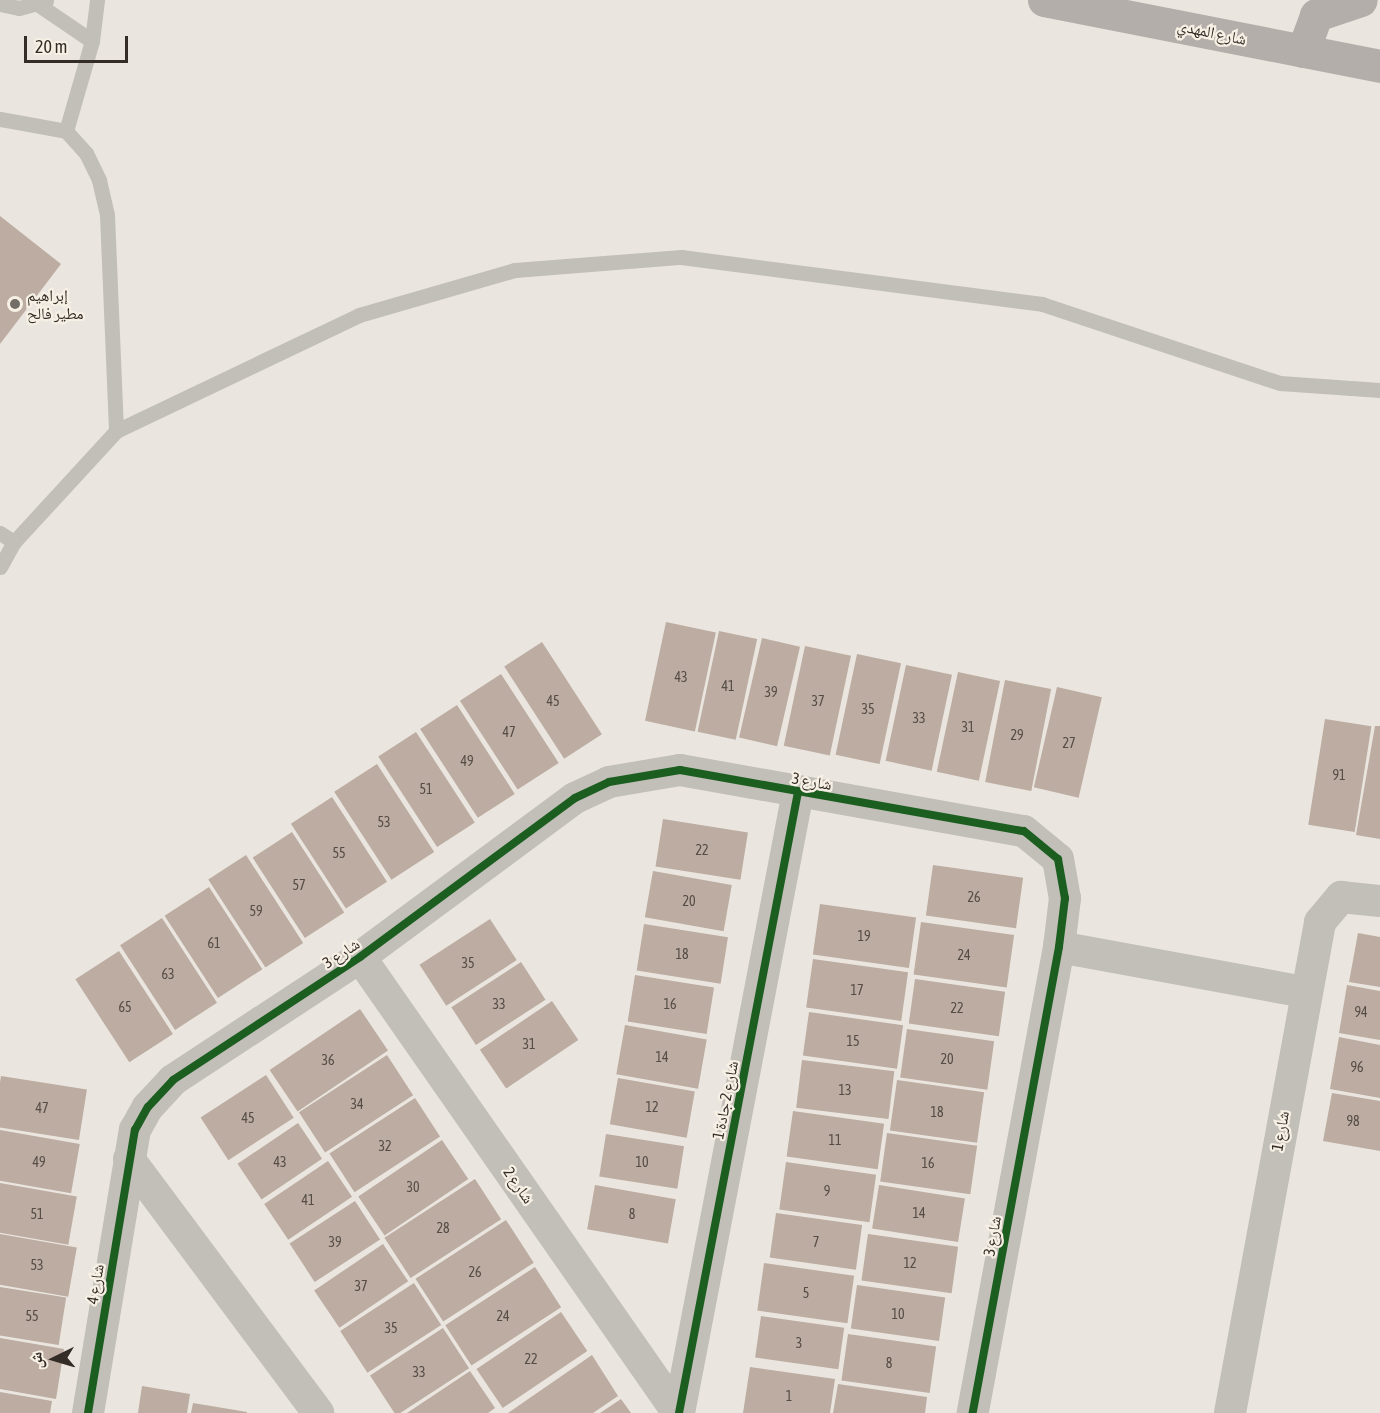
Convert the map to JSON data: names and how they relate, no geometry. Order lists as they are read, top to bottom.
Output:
{
  "streets": {
    "main road": ["شارع المهدي"],
    "street": [
      "شارع 3",
      "شارع 2 جادة 1",
      "شارع 1",
      "شارع 2",
      "شارع 4"
    ]
  },
  "crossings": [
    ["شارع 3", "شارع 2 جادة 1"],
    ["شارع 3", "شارع 2"],
    ["شارع 3", "شارع 4"],
    ["شارع 2 جادة 1", "شارع 2"]
  ],
  "places": ["إبراهيم مطير فالح"],
  "house_numbers": [
    "43",
    "41",
    "39",
    "45",
    "37",
    "35",
    "33",
    "31",
    "47",
    "29",
    "27",
    "49",
    "91",
    "51",
    "53",
    "22",
    "55",
    "57",
    "26",
    "20",
    "59",
    "19",
    "61",
    "18",
    "24",
    "35",
    "63",
    "17",
    "33",
    "16",
    "65",
    "22",
    "94",
    "15",
    "31",
    "14",
    "20",
    "36",
    "96",
    "13",
    "34",
    "12",
    "47",
    "18",
    "45",
    "98",
    "11",
    "32",
    "49",
    "43",
    "10",
    "16",
    "30",
    "9",
    "41",
    "14",
    "51",
    "8",
    "28",
    "39",
    "7",
    "12",
    "53",
    "26",
    "37",
    "5",
    "10",
    "55",
    "24",
    "35",
    "3",
    "22",
    "8",
    "33",
    "1"
  ],
  "scale_bar": "20 m",
  "north": "left"
}
